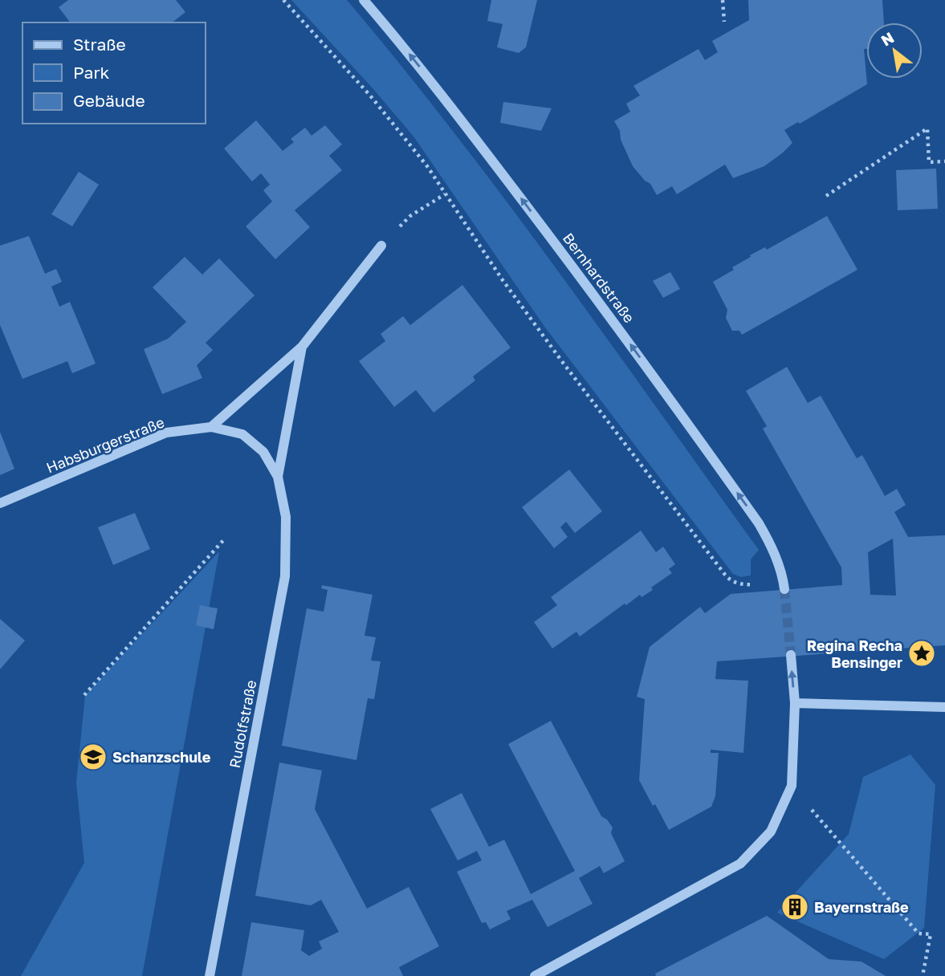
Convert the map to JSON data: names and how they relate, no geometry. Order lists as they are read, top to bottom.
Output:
{
  "streets": {
    "street": ["Bernhardstraße", "Habsburgerstraße", "Rudolfstraße"]
  },
  "crossings": [
    ["Habsburgerstraße", "Rudolfstraße"]
  ],
  "one_way": ["Bernhardstraße"],
  "places": {
    "place": ["Regina Recha Bensinger"],
    "school or university": ["Schanzschule"],
    "building": ["Bayernstraße"]
  },
  "legend": ["Straße", "Park", "Gebäude"],
  "north": "top left"
}
